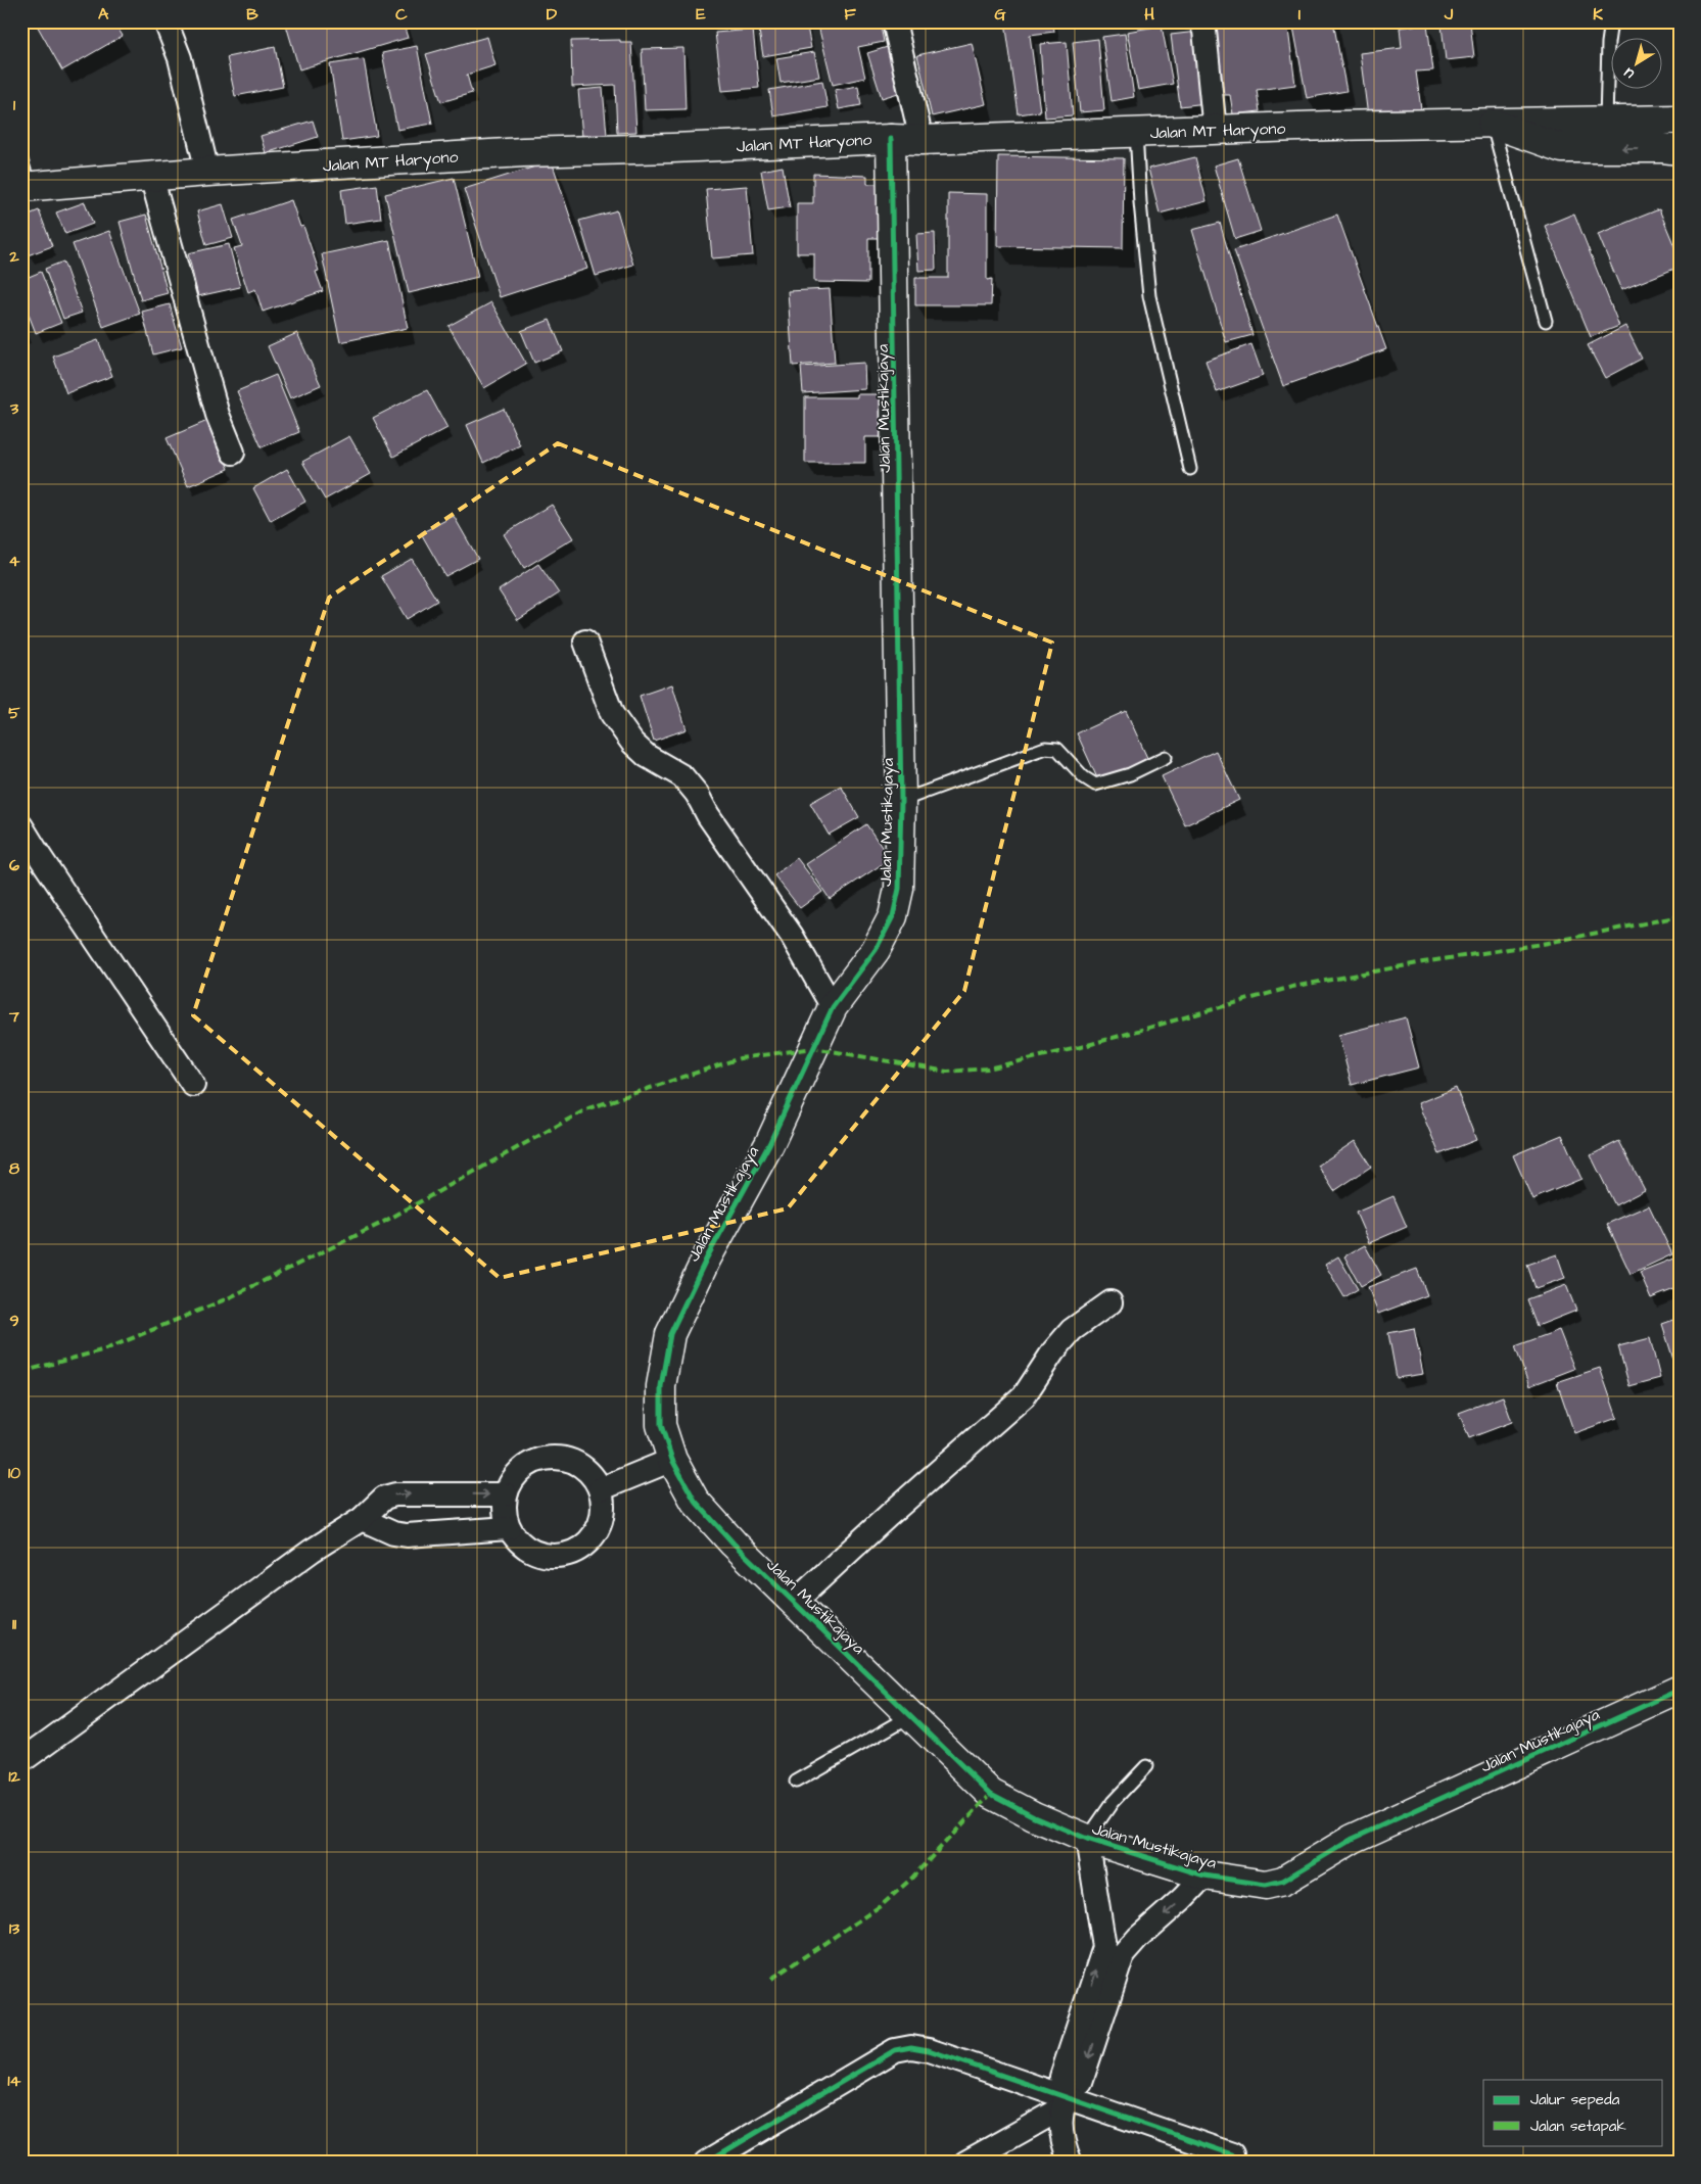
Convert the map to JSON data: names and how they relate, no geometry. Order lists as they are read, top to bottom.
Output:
{
  "streets": {
    "main road": ["Jalan MT Haryono", "Jalan Mustikajaya"]
  },
  "crossings": [
    ["Jalan MT Haryono", "Jalan Mustikajaya"]
  ],
  "legend": ["Jalur sepeda", "Jalan setapak"],
  "north": "bottom left",
  "grid": {
    "columns": [
      "A",
      "B",
      "C",
      "D",
      "E",
      "F",
      "G",
      "H",
      "I",
      "J",
      "K"
    ],
    "rows": [
      "1",
      "2",
      "3",
      "4",
      "5",
      "6",
      "7",
      "8",
      "9",
      "10",
      "11",
      "12",
      "13",
      "14"
    ]
  }
}
